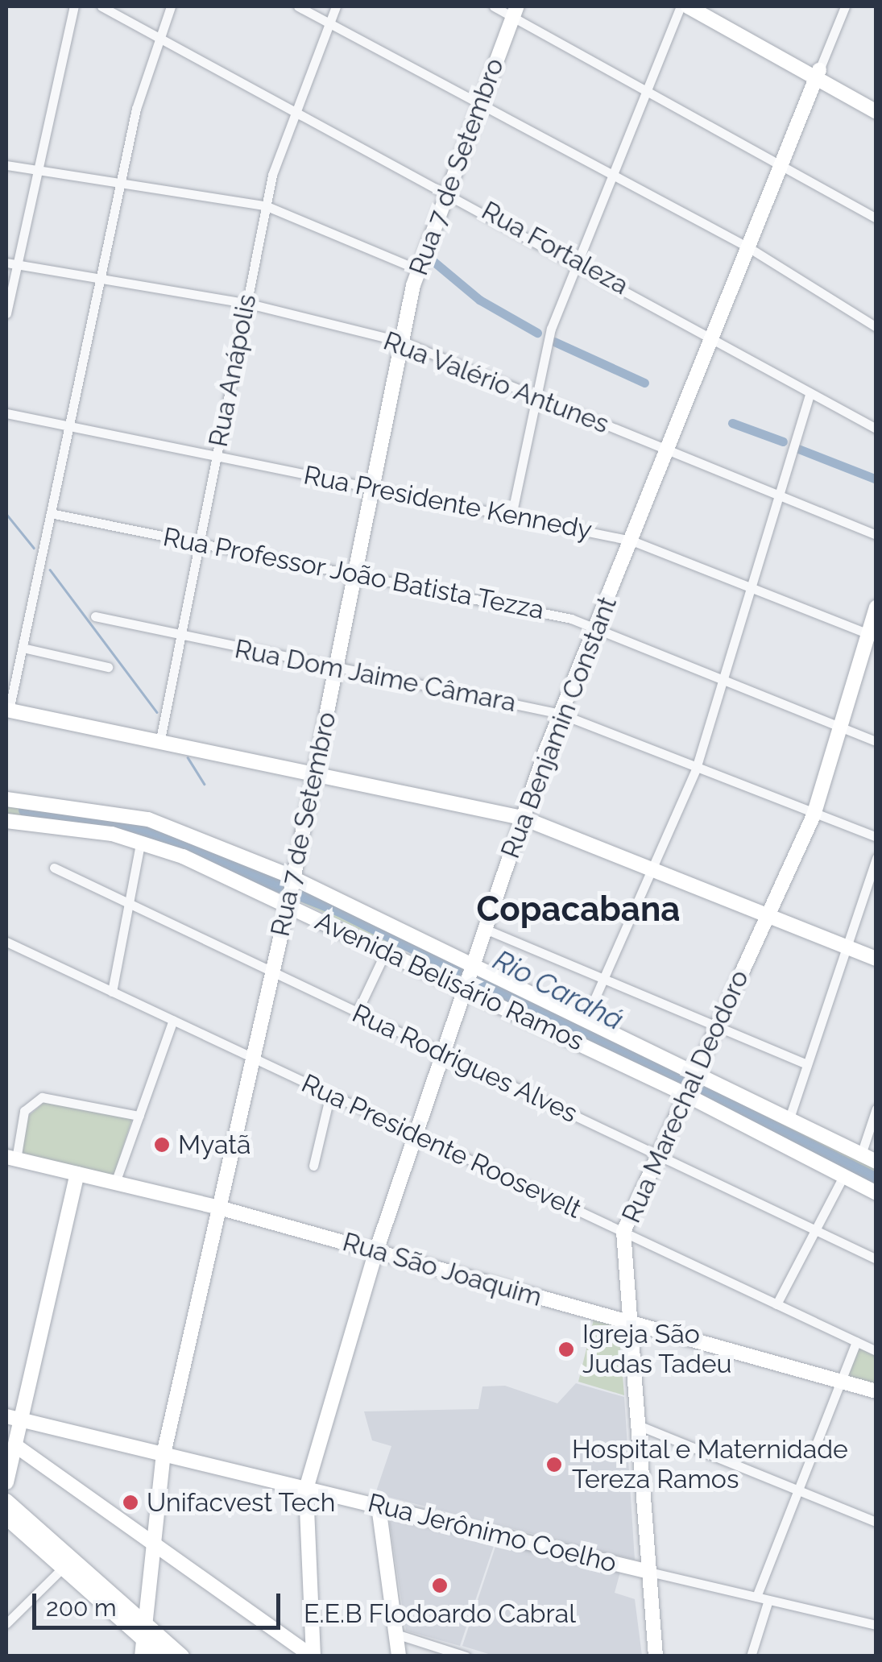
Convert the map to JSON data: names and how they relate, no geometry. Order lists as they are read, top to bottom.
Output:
{
  "streets": {
    "street": [
      "Rua 7 de Setembro",
      "Rua Fortaleza",
      "Rua Anápolis",
      "Rua Valério Antunes",
      "Rua Presidente Kennedy",
      "Rua Professor João Batista Tezza",
      "Rua Dom Jaime Câmara",
      "Rua Benjamin Constant",
      "Avenida Belisário Ramos",
      "Rua Rodrigues Alves",
      "Rua Marechal Deodoro",
      "Rua Presidente Roosevelt",
      "Rua São Joaquim",
      "Rua Jerônimo Coelho"
    ]
  },
  "crossings": [
    ["Rua 7 de Setembro", "Rua Fortaleza"],
    ["Rua 7 de Setembro", "Rua Valério Antunes"],
    ["Rua 7 de Setembro", "Rua Presidente Kennedy"],
    ["Rua 7 de Setembro", "Rua Professor João Batista Tezza"],
    ["Rua 7 de Setembro", "Rua Dom Jaime Câmara"],
    ["Rua 7 de Setembro", "Avenida Belisário Ramos"],
    ["Rua 7 de Setembro", "Rua Rodrigues Alves"],
    ["Rua 7 de Setembro", "Rua Presidente Roosevelt"],
    ["Rua 7 de Setembro", "Rua São Joaquim"],
    ["Rua 7 de Setembro", "Rua Jerônimo Coelho"],
    ["Rua Fortaleza", "Rua Anápolis"],
    ["Rua Fortaleza", "Rua Benjamin Constant"],
    ["Rua Anápolis", "Rua Valério Antunes"],
    ["Rua Anápolis", "Rua Presidente Kennedy"],
    ["Rua Anápolis", "Rua Professor João Batista Tezza"],
    ["Rua Anápolis", "Rua Dom Jaime Câmara"],
    ["Rua Valério Antunes", "Rua Benjamin Constant"],
    ["Rua Presidente Kennedy", "Rua Benjamin Constant"],
    ["Rua Presidente Kennedy", "Rua Marechal Deodoro"],
    ["Rua Professor João Batista Tezza", "Rua Benjamin Constant"],
    ["Rua Professor João Batista Tezza", "Rua Marechal Deodoro"],
    ["Rua Dom Jaime Câmara", "Rua Benjamin Constant"],
    ["Rua Dom Jaime Câmara", "Rua Marechal Deodoro"],
    ["Rua Benjamin Constant", "Avenida Belisário Ramos"],
    ["Rua Benjamin Constant", "Rua Rodrigues Alves"],
    ["Rua Benjamin Constant", "Rua Presidente Roosevelt"],
    ["Rua Benjamin Constant", "Rua São Joaquim"],
    ["Rua Benjamin Constant", "Rua Jerônimo Coelho"],
    ["Avenida Belisário Ramos", "Rua Marechal Deodoro"],
    ["Rua Rodrigues Alves", "Rua Marechal Deodoro"],
    ["Rua Marechal Deodoro", "Rua Presidente Roosevelt"],
    ["Rua Marechal Deodoro", "Rua São Joaquim"],
    ["Rua Marechal Deodoro", "Rua Jerônimo Coelho"]
  ],
  "districts": ["Copacabana"],
  "water": ["Rio Carahá"],
  "places": [
    "Myatã",
    "Igreja São Judas Tadeu",
    "Hospital e Maternidade Tereza Ramos",
    "Unifacvest Tech",
    "E.E.B Flodoardo Cabral"
  ],
  "scale_bar": "200 m"
}
